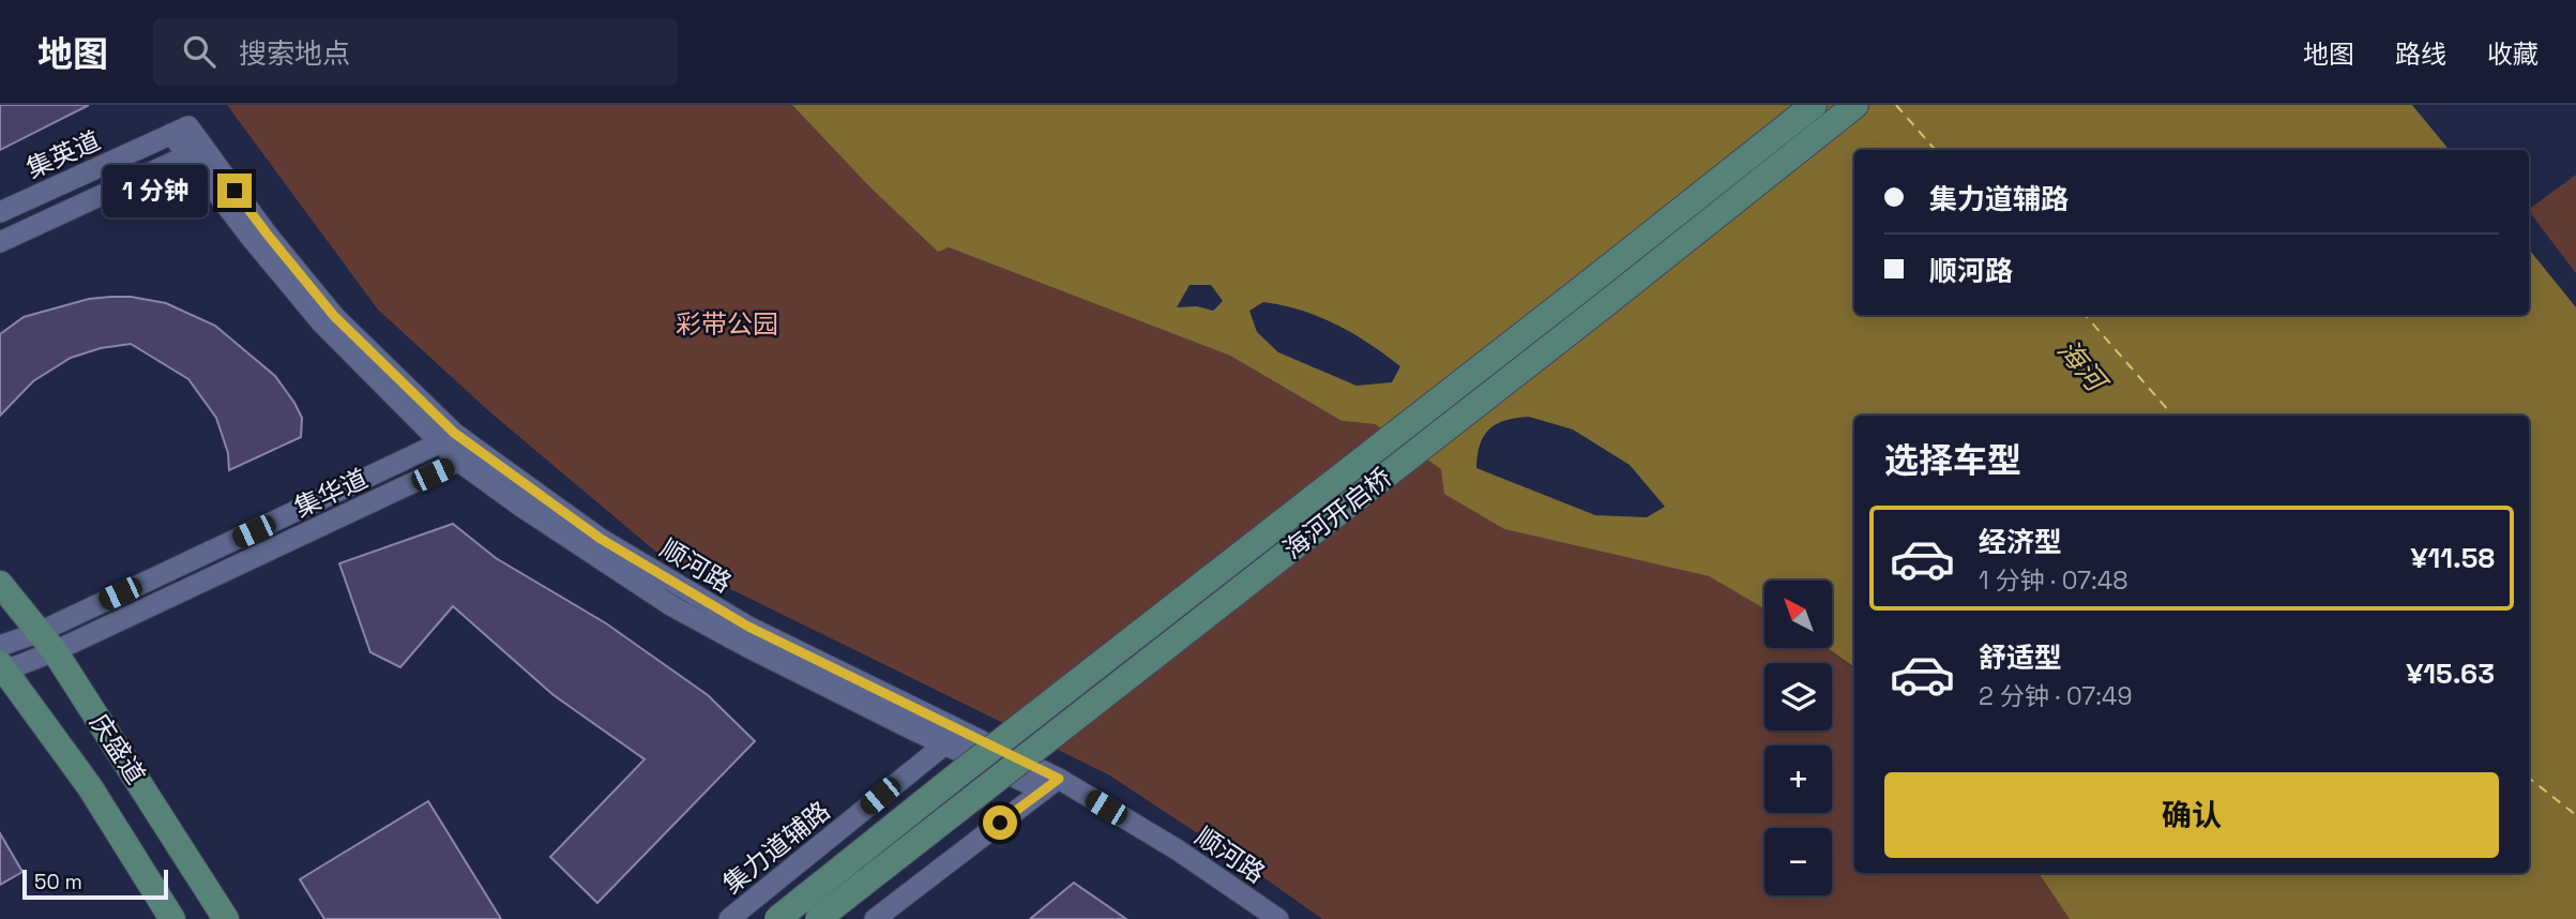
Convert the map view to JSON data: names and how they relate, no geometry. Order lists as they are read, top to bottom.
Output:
{
  "streets": {
    "main road": ["海河开启桥", "庆盛道"],
    "street": [
      "集英道",
      "集华道",
      "顺河路",
      "集力道辅路"
    ]
  },
  "crossings": [
    ["集英道", "顺河路"],
    ["集华道", "顺河路"],
    ["集华道", "庆盛道"],
    ["顺河路", "集力道辅路"]
  ],
  "water": ["海河"],
  "parks": ["彩带公园"],
  "scale_bar": "50 m",
  "north": "top left",
  "page": {
    "header": "地图",
    "search": "搜索地点",
    "nav": ["地图", "路线", "收藏"],
    "banner": ["集力道辅路", "顺河路"],
    "bubble": "1 分钟",
    "heading": "选择车型",
    "list": [
      {
        "name": "经济型",
        "note": "1 分钟 · 07:48",
        "value": "¥11.58"
      },
      {
        "name": "舒适型",
        "note": "2 分钟 · 07:49",
        "value": "¥15.63"
      }
    ],
    "map_buttons": ["+", "−"],
    "buttons": "确认",
    "scale": "50 m"
  }
}
